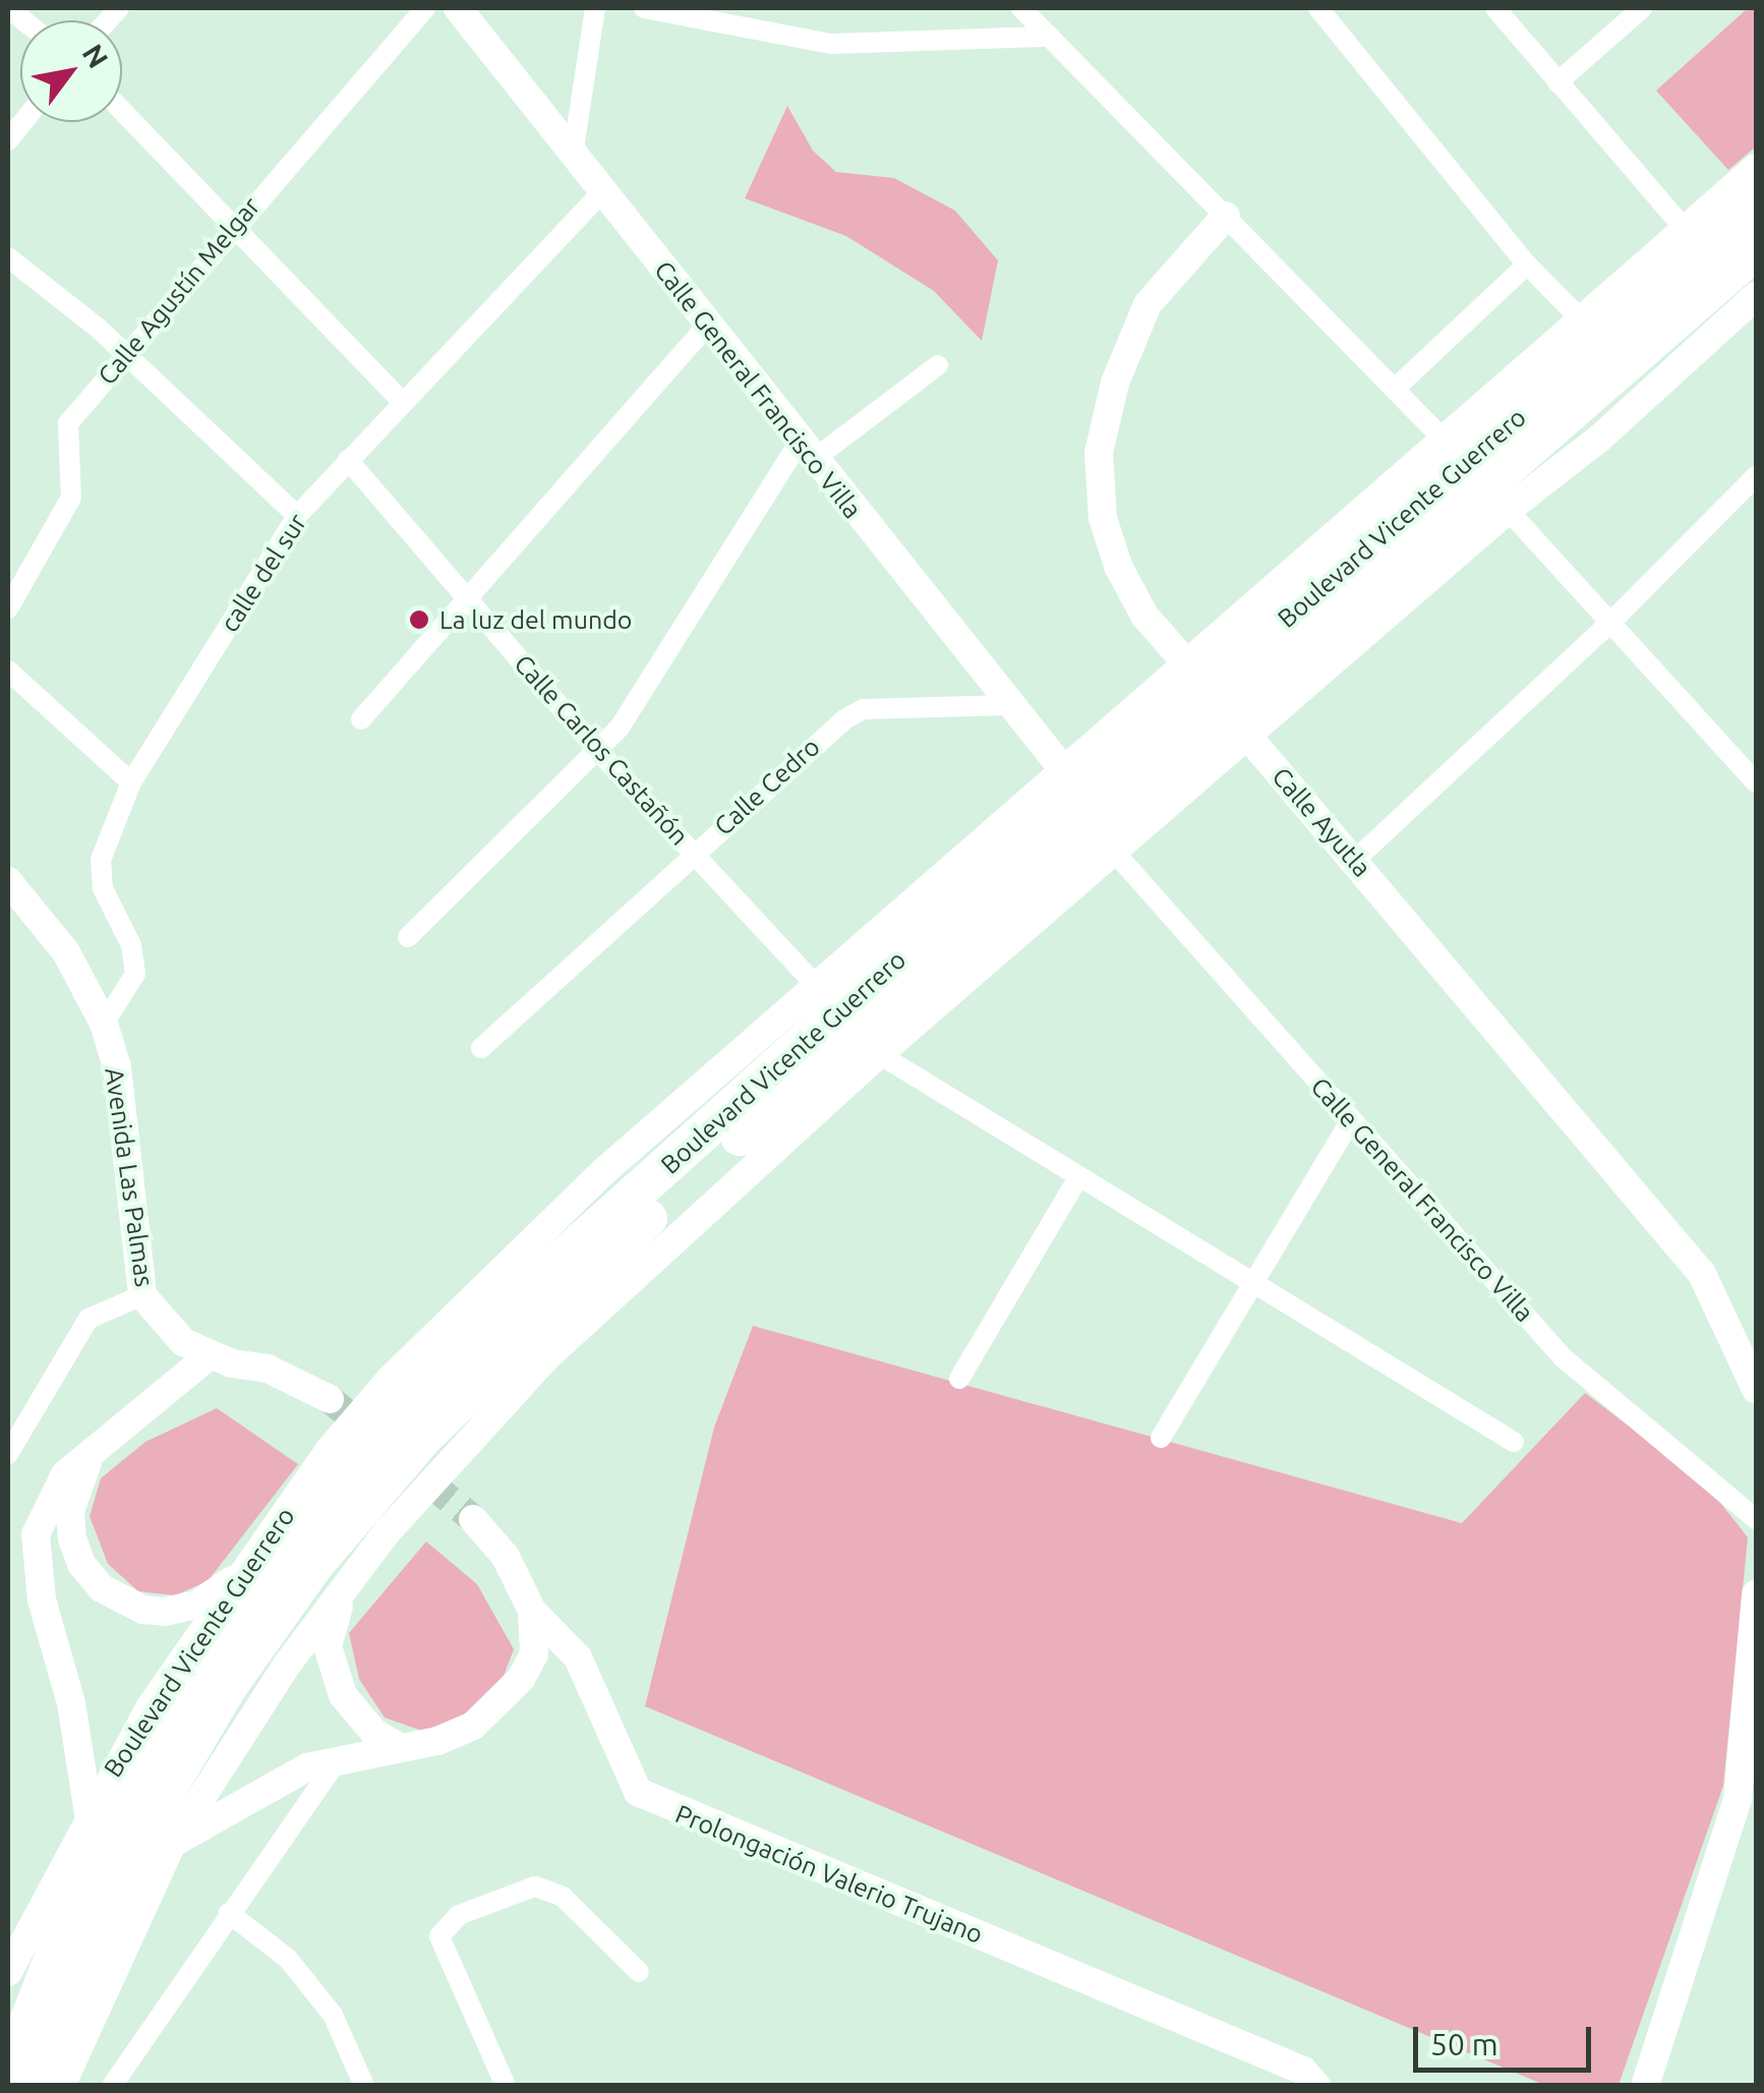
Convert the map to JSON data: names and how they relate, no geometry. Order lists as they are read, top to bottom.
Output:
{
  "streets": {
    "highway": ["Boulevard Vicente Guerrero"],
    "main road": [
      "Calle General Francisco Villa",
      "Calle Ayutla",
      "Avenida Las Palmas",
      "Prolongación Valerio Trujano"
    ],
    "street": [
      "Calle Agustín Melgar",
      "calle del sur",
      "Calle Carlos Castañón",
      "Calle Cedro"
    ]
  },
  "crossings": [
    ["Calle General Francisco Villa", "Boulevard Vicente Guerrero"],
    ["Calle General Francisco Villa", "calle del sur"],
    ["Calle General Francisco Villa", "Calle Cedro"],
    ["Boulevard Vicente Guerrero", "Calle Carlos Castañón"],
    ["Boulevard Vicente Guerrero", "Calle Ayutla"],
    ["calle del sur", "Calle Carlos Castañón"],
    ["calle del sur", "Avenida Las Palmas"],
    ["Calle Carlos Castañón", "Calle Cedro"]
  ],
  "places": ["La luz del mundo"],
  "scale_bar": "50 m",
  "north": "top right"
}
